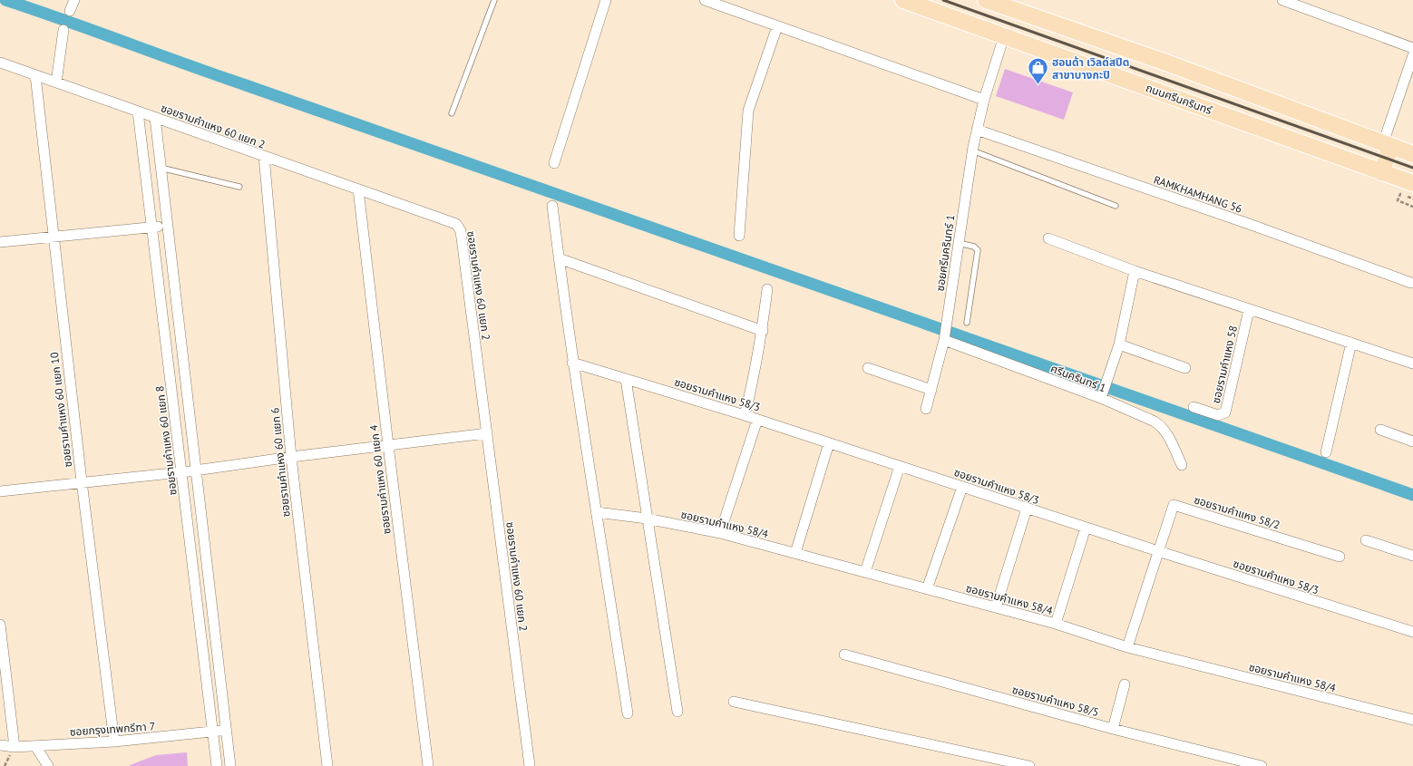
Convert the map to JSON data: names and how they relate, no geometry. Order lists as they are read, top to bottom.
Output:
{
  "streets": {
    "main road": ["ถนนศรีนครินทร์"],
    "street": [
      "ซอยรามคำแหง 60 แยก 2",
      "RAMKHAMHANG 56",
      "ซอยศรีนครินทร์ 1",
      "ซอยรามคำแหง 58",
      "ศรีนครินทร์ 1",
      "ซอยรามคำแหง 58/3",
      "ซอยรามคำแหง 60 แยก 10",
      "ซอยรามคำแหง 60 แยก 8",
      "ซอยรามคำแหง 60 แยก 6",
      "ซอยรามคำแหง 60 แยก 4",
      "ซอยรามคำแหง 58/2",
      "ซอยรามคำแหง 58/4",
      "ซอยรามคำแหง 58/5",
      "ซอยกรุงเทพกรีฑา 7"
    ]
  },
  "crossings": [
    ["ถนนศรีนครินทร์", "ซอยศรีนครินทร์ 1"],
    ["ซอยรามคำแหง 60 แยก 2", "ซอยรามคำแหง 60 แยก 10"],
    ["ซอยรามคำแหง 60 แยก 2", "ซอยรามคำแหง 60 แยก 8"],
    ["ซอยรามคำแหง 60 แยก 2", "ซอยรามคำแหง 60 แยก 6"],
    ["ซอยรามคำแหง 60 แยก 2", "ซอยรามคำแหง 60 แยก 4"],
    ["RAMKHAMHANG 56", "ซอยศรีนครินทร์ 1"],
    ["ซอยศรีนครินทร์ 1", "ศรีนครินทร์ 1"],
    ["ซอยรามคำแหง 58/3", "ซอยรามคำแหง 58/2"],
    ["ซอยรามคำแหง 60 แยก 10", "ซอยกรุงเทพกรีฑา 7"],
    ["ซอยรามคำแหง 60 แยก 8", "ซอยกรุงเทพกรีฑา 7"]
  ],
  "places": {
    "shop": ["ฮอนด้า เวิลด์สปีด สาขาบางกะปิ"]
  }
}
